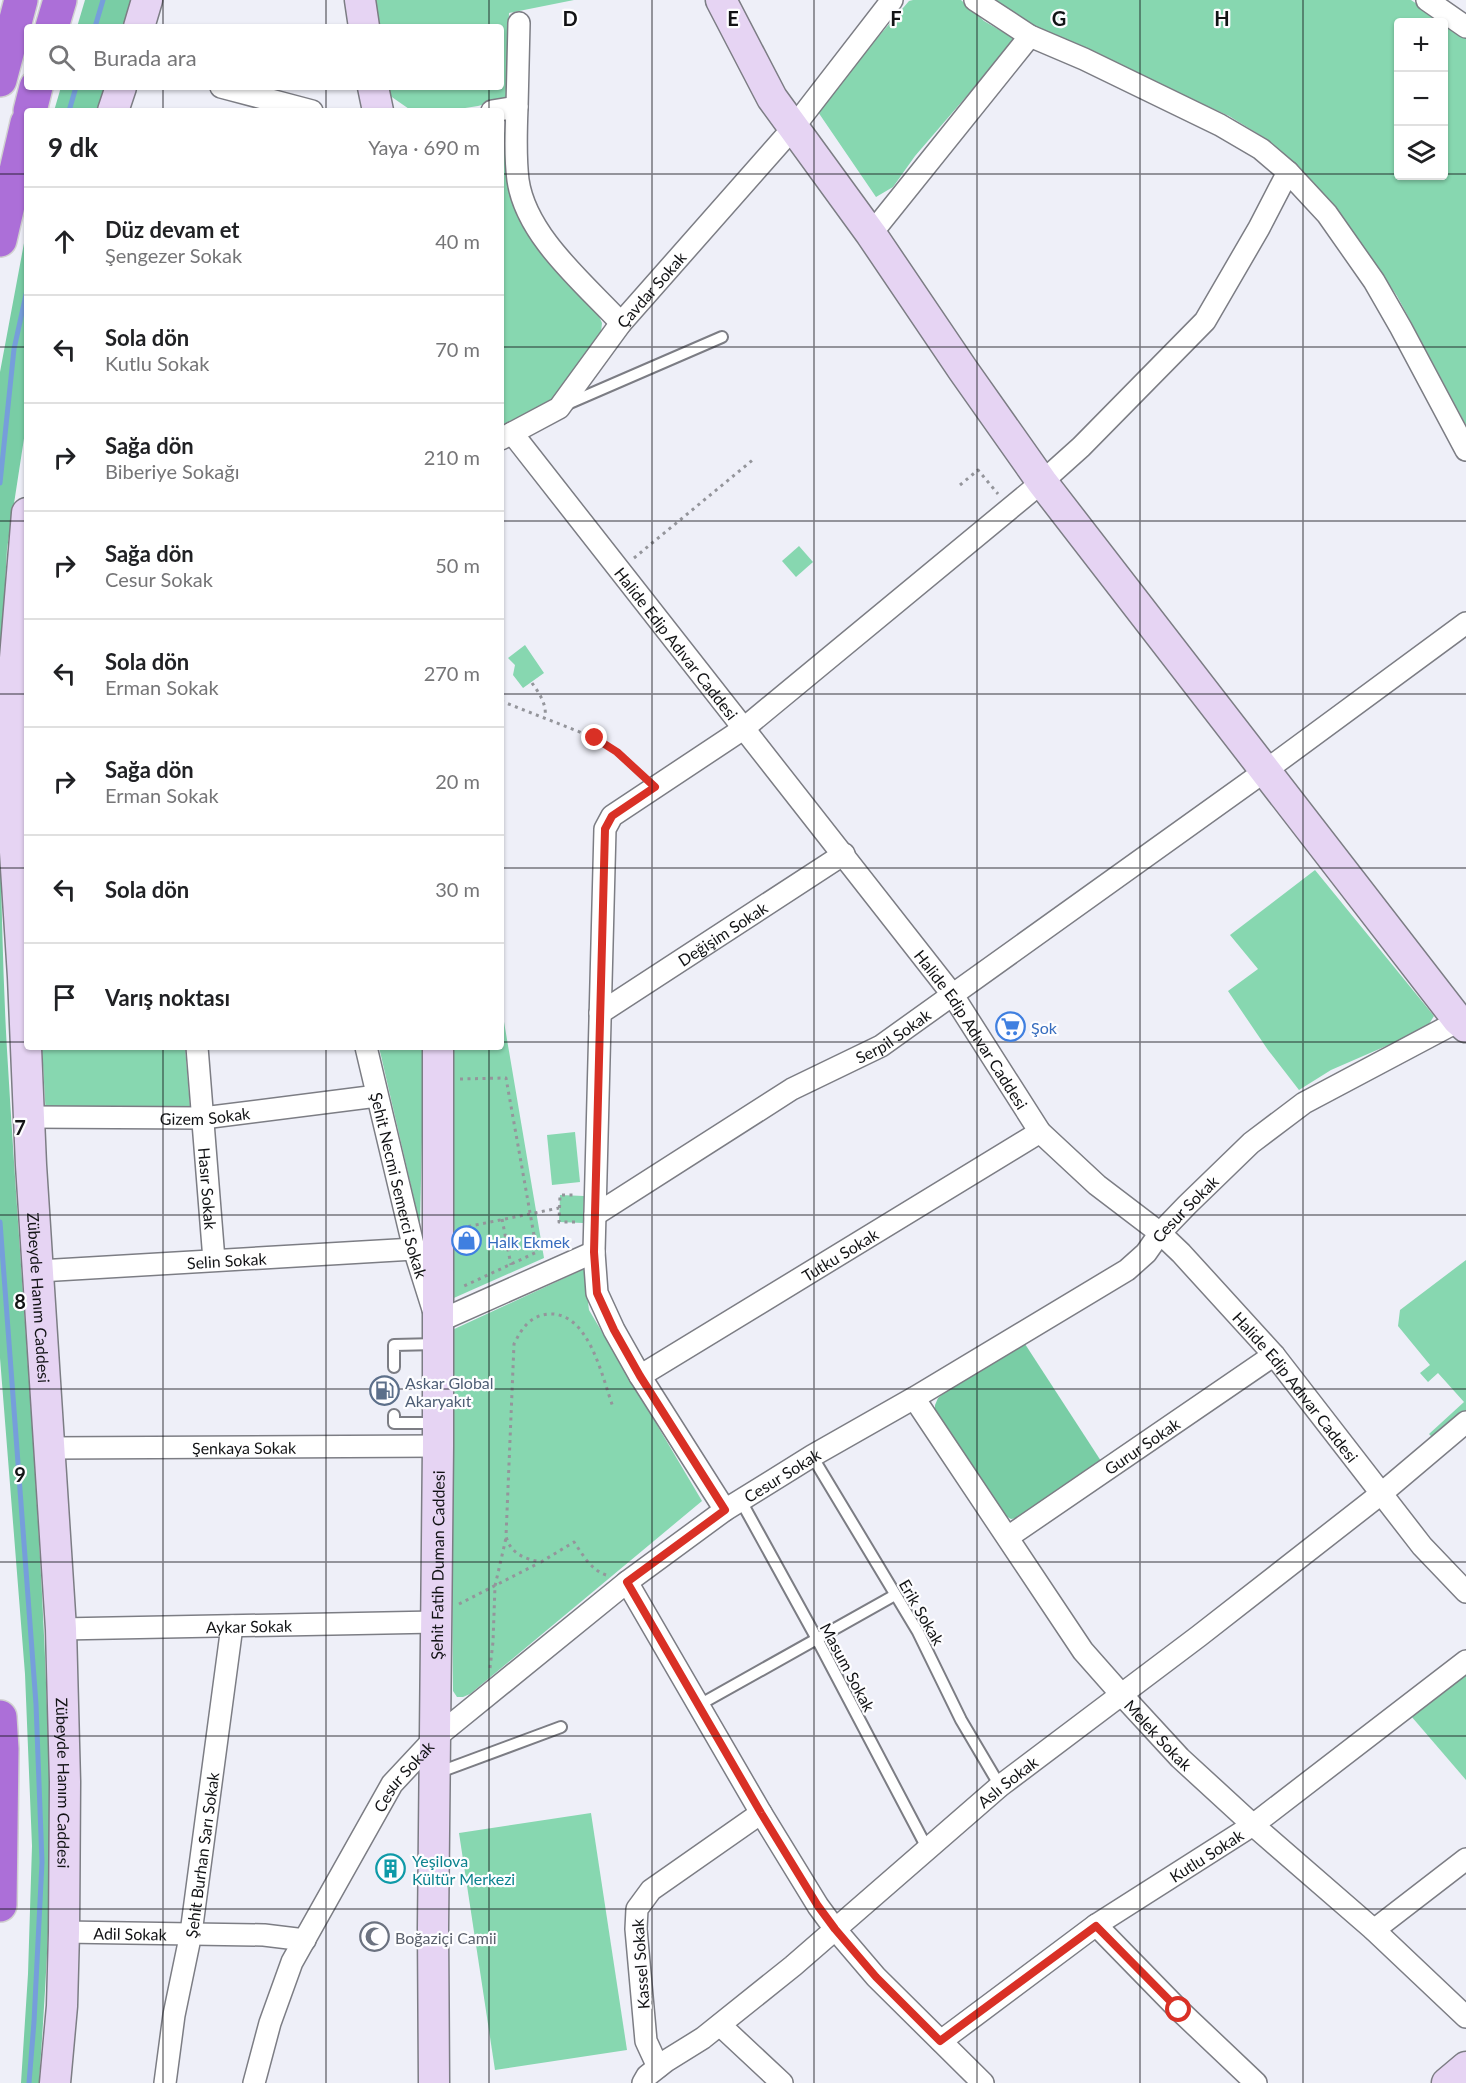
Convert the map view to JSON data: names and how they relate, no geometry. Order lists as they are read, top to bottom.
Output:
{
  "streets": {
    "street": [
      "Çavdar Sokak",
      "Halide Edip Adıvar Caddesi",
      "Değişim Sokak",
      "Serpil Sokak",
      "Gizem Sokak",
      "Şehit Necmi Semerci Sokak",
      "Hasır Sokak",
      "Cesur Sokak",
      "Tutku Sokak",
      "Selin Sokak",
      "Zübeyde Hanım Caddesi",
      "Gurur Sokak",
      "Şenkaya Sokak",
      "Şehit Fatih Duman Caddesi",
      "Aykar Sokak",
      "Melek Sokak",
      "Aslı Sokak",
      "Şehit Burhan Sarı Sokak",
      "Kutlu Sokak",
      "Adil Sokak",
      "Kassel Sokak"
    ],
    "lane": ["Erik Sokak", "Masum Sokak"]
  },
  "crossings": [
    ["Çavdar Sokak", "Halide Edip Adıvar Caddesi"],
    ["Halide Edip Adıvar Caddesi", "Değişim Sokak"],
    ["Halide Edip Adıvar Caddesi", "Serpil Sokak"],
    ["Halide Edip Adıvar Caddesi", "Cesur Sokak"],
    ["Halide Edip Adıvar Caddesi", "Tutku Sokak"],
    ["Halide Edip Adıvar Caddesi", "Gurur Sokak"],
    ["Halide Edip Adıvar Caddesi", "Aslı Sokak"],
    ["Gizem Sokak", "Şehit Necmi Semerci Sokak"],
    ["Gizem Sokak", "Hasır Sokak"],
    ["Gizem Sokak", "Zübeyde Hanım Caddesi"],
    ["Şehit Necmi Semerci Sokak", "Selin Sokak"],
    ["Şehit Necmi Semerci Sokak", "Şehit Fatih Duman Caddesi"],
    ["Hasır Sokak", "Selin Sokak"],
    ["Cesur Sokak", "Şehit Fatih Duman Caddesi"],
    ["Cesur Sokak", "Erik Sokak"],
    ["Cesur Sokak", "Masum Sokak"],
    ["Cesur Sokak", "Melek Sokak"],
    ["Cesur Sokak", "Adil Sokak"],
    ["Selin Sokak", "Zübeyde Hanım Caddesi"],
    ["Zübeyde Hanım Caddesi", "Şenkaya Sokak"],
    ["Zübeyde Hanım Caddesi", "Aykar Sokak"],
    ["Zübeyde Hanım Caddesi", "Adil Sokak"],
    ["Gurur Sokak", "Melek Sokak"],
    ["Şenkaya Sokak", "Şehit Fatih Duman Caddesi"],
    ["Şehit Fatih Duman Caddesi", "Aykar Sokak"],
    ["Erik Sokak", "Aslı Sokak"],
    ["Aykar Sokak", "Şehit Burhan Sarı Sokak"],
    ["Masum Sokak", "Aslı Sokak"],
    ["Melek Sokak", "Aslı Sokak"],
    ["Melek Sokak", "Kutlu Sokak"],
    ["Aslı Sokak", "Kassel Sokak"],
    ["Şehit Burhan Sarı Sokak", "Adil Sokak"]
  ],
  "places": {
    "supermarket": ["Şok"],
    "shop": ["Halk Ekmek"],
    "fuel station": ["Askar Global Akaryakıt"],
    "building": ["Yeşilova Kültür Merkezi"],
    "mosque": ["Boğaziçi Camii"]
  },
  "page": {
    "map_buttons": ["+", "−"],
    "search": "Burada ara",
    "heading": ["9 dk", "Yaya · 690 m"],
    "list": [
      ["Düz devam et", "Şengezer Sokak", "40 m"],
      ["Sola dön", "Kutlu Sokak", "70 m"],
      ["Sağa dön", "Biberiye Sokağı", "210 m"],
      ["Sağa dön", "Cesur Sokak", "50 m"],
      ["Sola dön", "Erman Sokak", "270 m"],
      ["Sağa dön", "Erman Sokak", "20 m"],
      ["Sola dön", "30 m"],
      "Varış noktası"
    ]
  },
  "grid": {
    "columns": [
      "D",
      "E",
      "F",
      "G",
      "H"
    ],
    "rows": ["7", "8", "9"]
  }
}
